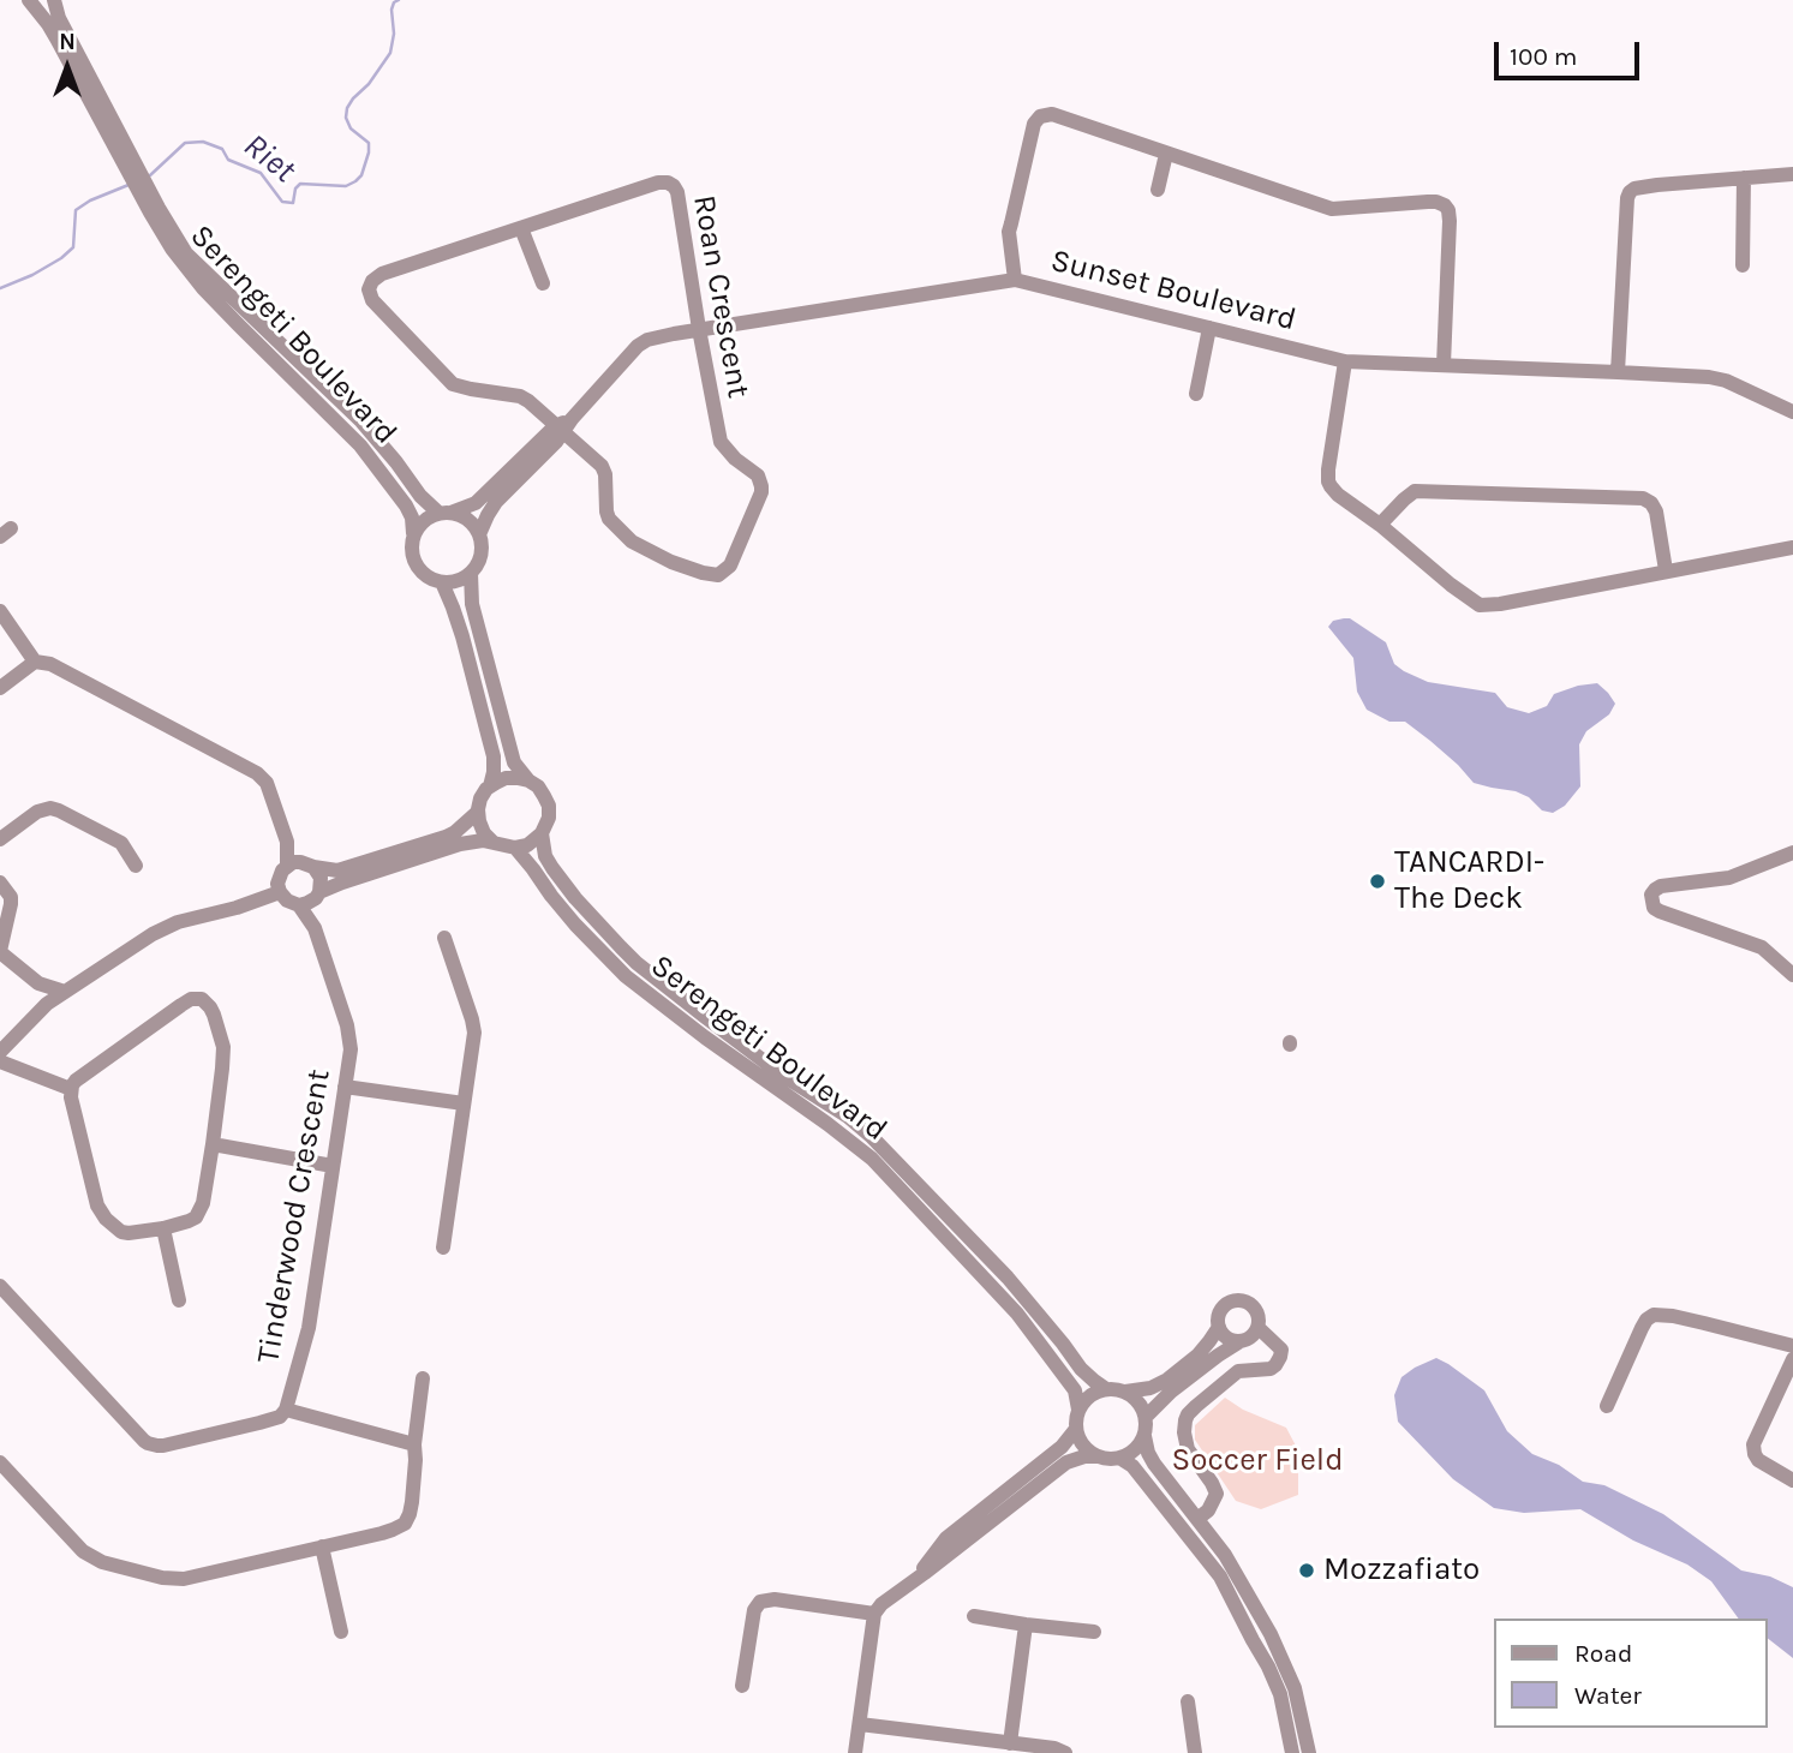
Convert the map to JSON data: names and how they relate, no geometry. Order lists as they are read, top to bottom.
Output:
{
  "streets": {
    "street": [
      "Sunset Boulevard",
      "Roan Crescent",
      "Serengeti Boulevard",
      "Tinderwood Crescent"
    ]
  },
  "crossings": [
    ["Sunset Boulevard", "Roan Crescent"]
  ],
  "water": ["Riet"],
  "parks": ["Soccer Field"],
  "places": ["TANCARDI- The Deck", "Mozzafiato"],
  "legend": ["Road", "Water"],
  "scale_bar": "100 m",
  "north": "top"
}
